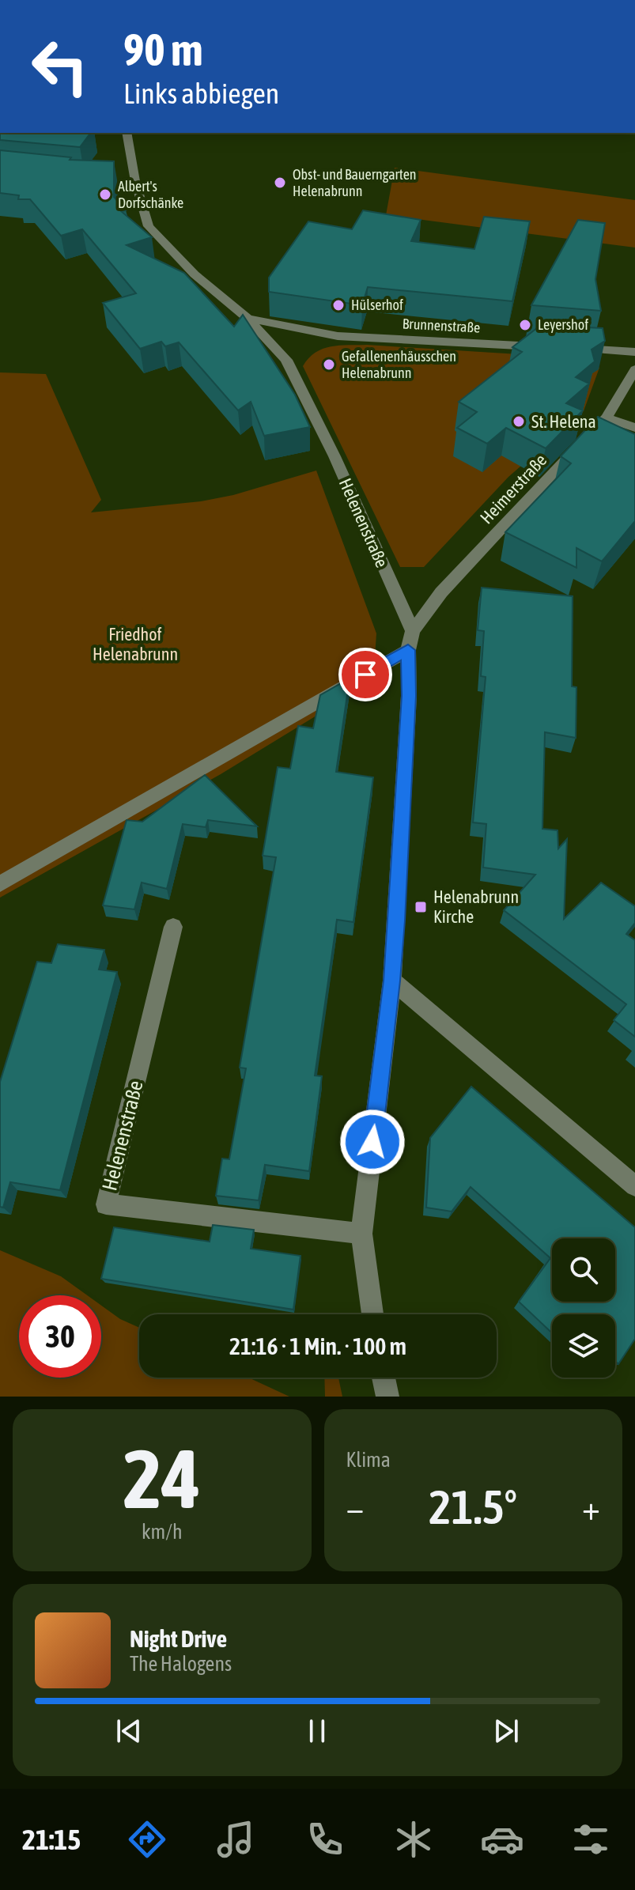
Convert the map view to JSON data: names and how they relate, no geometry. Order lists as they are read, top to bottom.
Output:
{
  "streets": {
    "street": ["Brunnenstraße", "Heimerstraße", "Helenenstraße"]
  },
  "crossings": [
    ["Brunnenstraße", "Helenenstraße"],
    ["Heimerstraße", "Helenenstraße"]
  ],
  "parks": ["Friedhof Helenabrunn"],
  "places": {
    "other": [
      "Obst- und Bauerngarten Helenabrunn",
      "Albert's Dorfschänke",
      "Hülserhof",
      "Leyershof",
      "Gefallenenhäusschen Helenabrunn",
      "St. Helena"
    ],
    "transit": ["Helenabrunn Kirche"]
  },
  "page": {
    "turn": ["90 m", "Links abbiegen"],
    "limit": "30",
    "trip": "21:16 · 1 Min. · 100 m",
    "tile": [
      ["24", "km/h"],
      "Klima"
    ],
    "heat": ["−", "21.5°", "+"],
    "song": ["Night Drive", "The Halogens"],
    "tabs": "21:15"
  }
}
